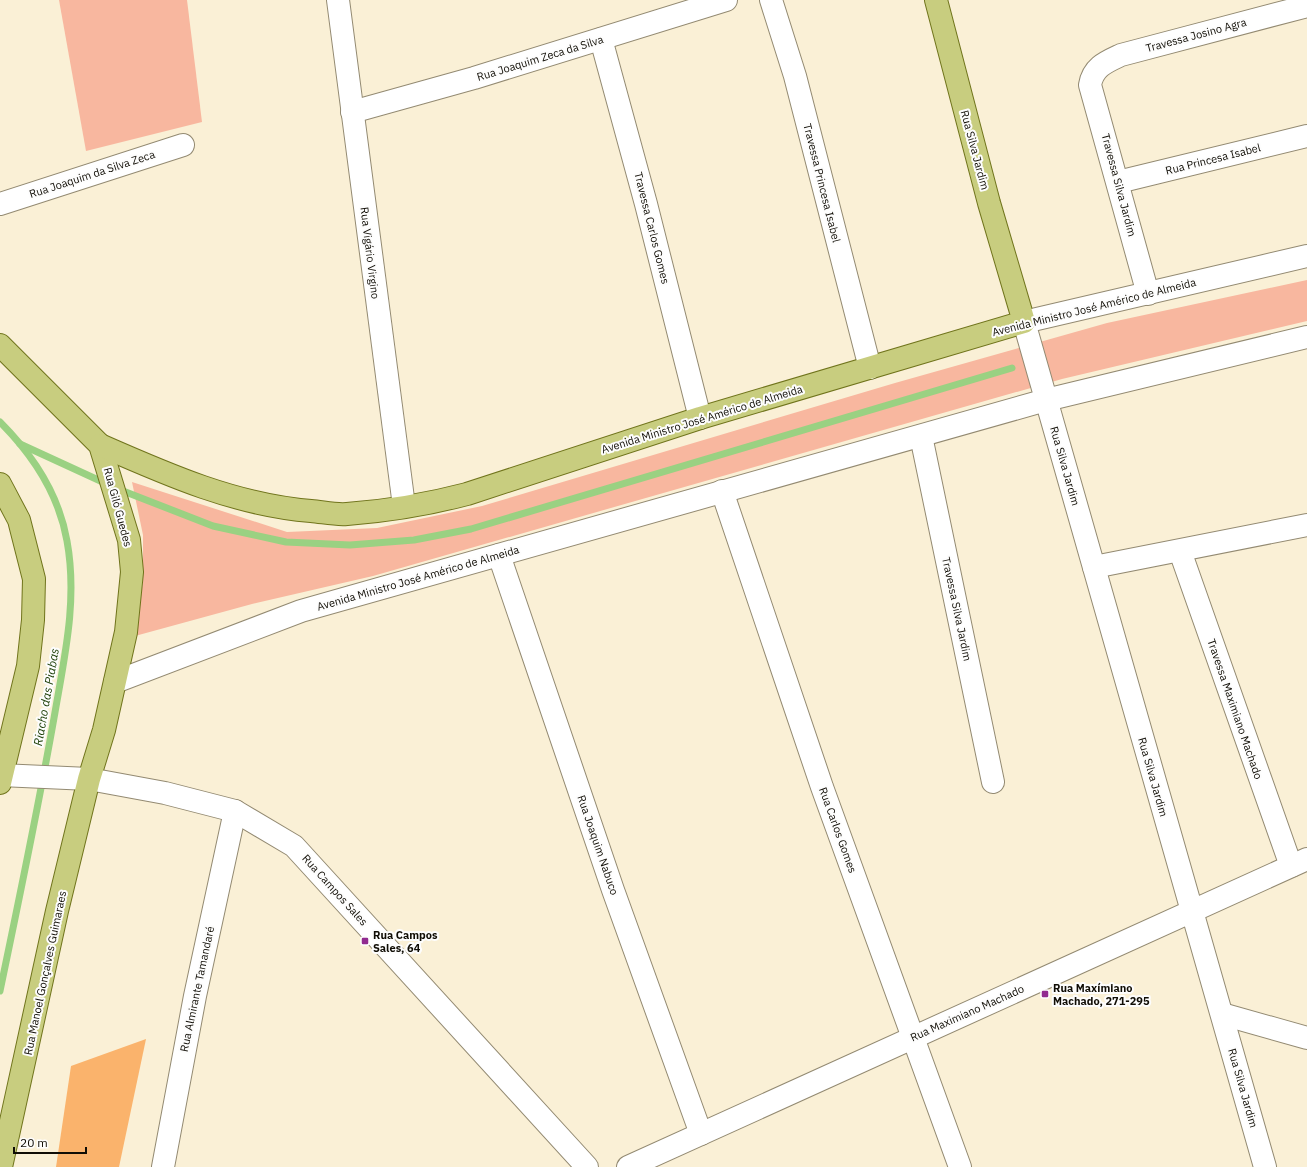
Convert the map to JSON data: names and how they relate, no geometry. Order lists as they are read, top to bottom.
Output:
{
  "streets": {
    "main road": [
      "Rua Silva Jardim",
      "Avenida Ministro José Américo de Almeida",
      "Rua Giló Guedes",
      "Rua Manoel Gonçalves Guimaraes"
    ],
    "street": [
      "Travessa Josino Agra",
      "Rua Joaquim Zeca da Silva",
      "Rua Princesa Isabel",
      "Rua Joaquim da Silva Zeca",
      "Travessa Princesa Isabel",
      "Travessa Silva Jardim",
      "Travessa Carlos Gomes",
      "Rua Vigário Virgino",
      "Travessa Maximiano Machado",
      "Rua Carlos Gomes",
      "Rua Joaquim Nabuco",
      "Rua Campos Sales",
      "Rua Almirante Tamandaré",
      "Rua Maximiano Machado"
    ]
  },
  "crossings": [
    ["Travessa Josino Agra", "Travessa Silva Jardim"],
    ["Rua Joaquim Zeca da Silva", "Travessa Carlos Gomes"],
    ["Rua Joaquim Zeca da Silva", "Rua Vigário Virgino"],
    ["Rua Silva Jardim", "Avenida Ministro José Américo de Almeida"],
    ["Rua Silva Jardim", "Rua Maximiano Machado"],
    ["Rua Princesa Isabel", "Travessa Silva Jardim"],
    ["Travessa Princesa Isabel", "Avenida Ministro José Américo de Almeida"],
    ["Travessa Silva Jardim", "Avenida Ministro José Américo de Almeida"],
    ["Travessa Carlos Gomes", "Avenida Ministro José Américo de Almeida"],
    ["Rua Vigário Virgino", "Avenida Ministro José Américo de Almeida"],
    ["Avenida Ministro José Américo de Almeida", "Rua Giló Guedes"],
    ["Avenida Ministro José Américo de Almeida", "Rua Carlos Gomes"],
    ["Avenida Ministro José Américo de Almeida", "Rua Joaquim Nabuco"],
    ["Rua Giló Guedes", "Rua Campos Sales"],
    ["Rua Giló Guedes", "Rua Manoel Gonçalves Guimaraes"],
    ["Travessa Maximiano Machado", "Rua Maximiano Machado"],
    ["Rua Carlos Gomes", "Rua Maximiano Machado"],
    ["Rua Joaquim Nabuco", "Rua Maximiano Machado"],
    ["Rua Campos Sales", "Rua Manoel Gonçalves Guimaraes"],
    ["Rua Campos Sales", "Rua Almirante Tamandaré"]
  ],
  "water": ["Riacho das Piabas"],
  "places": {
    "transit": ["Rua Campos Sales, 64", "Rua Maxímiano Machado, 271-295"]
  },
  "scale_bar": "20 m"
}
